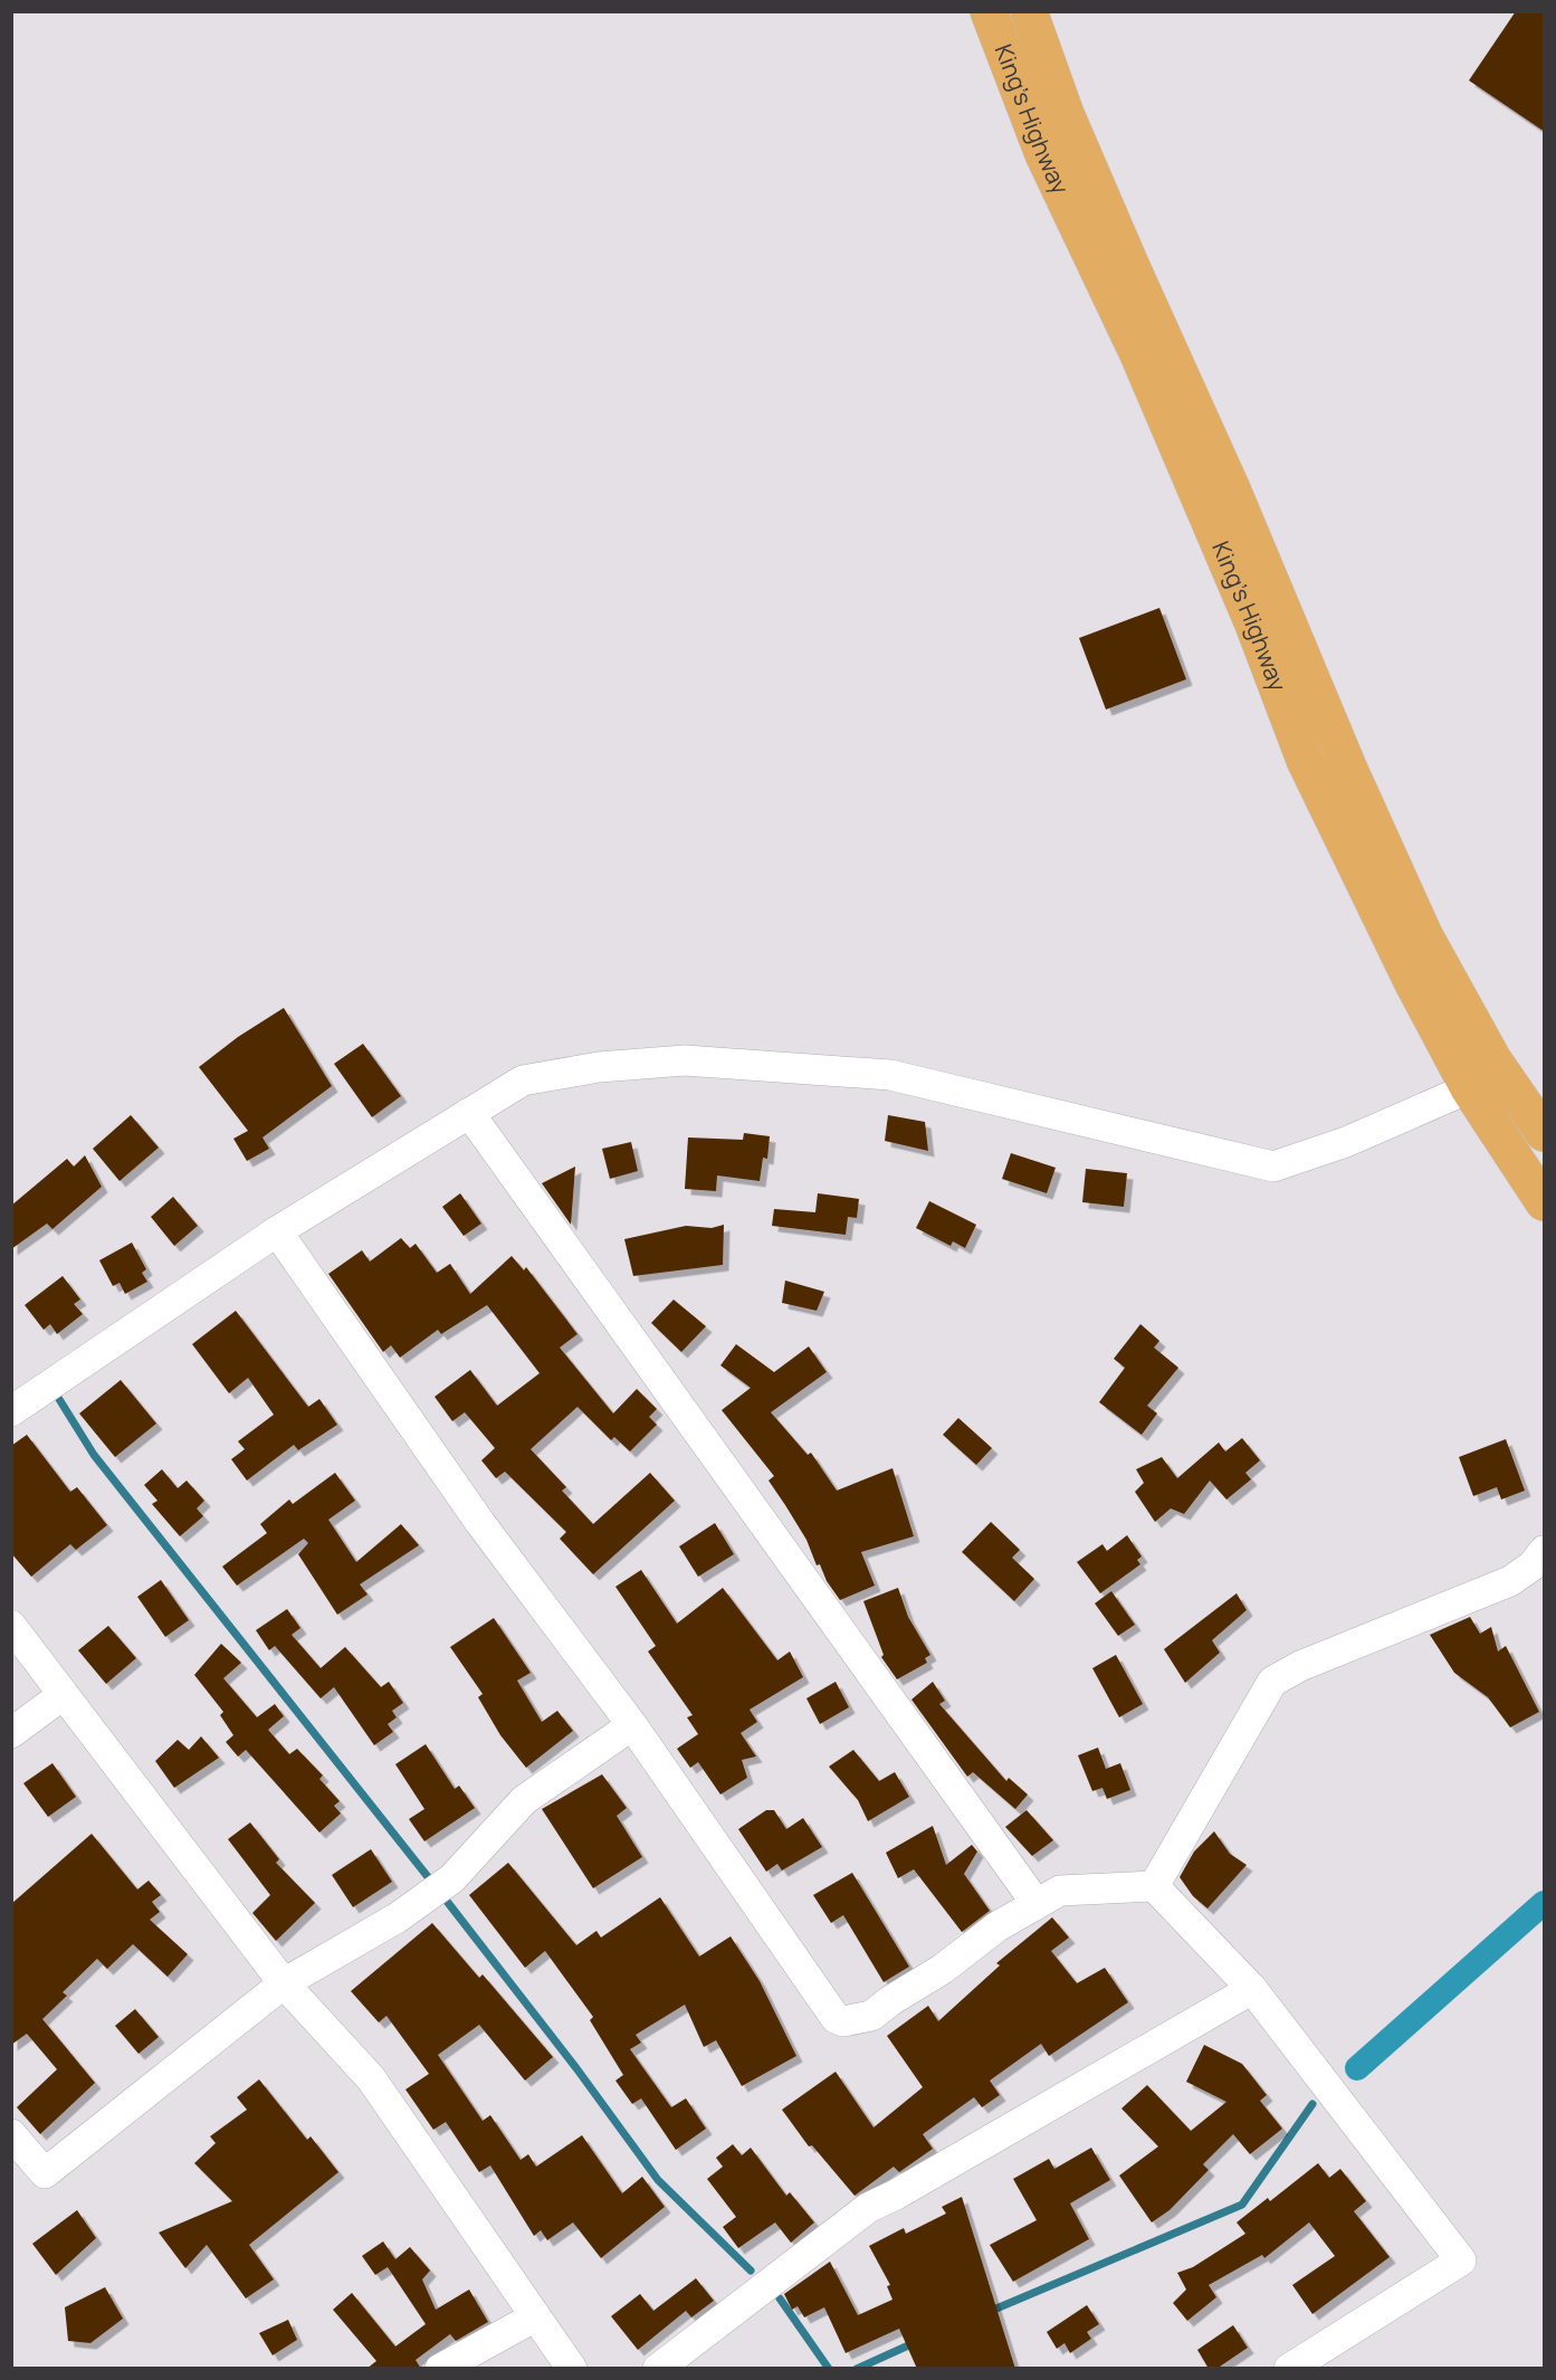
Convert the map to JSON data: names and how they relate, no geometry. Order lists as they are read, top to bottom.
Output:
{
  "streets": {
    "highway": ["King's Highway"]
  }
}
